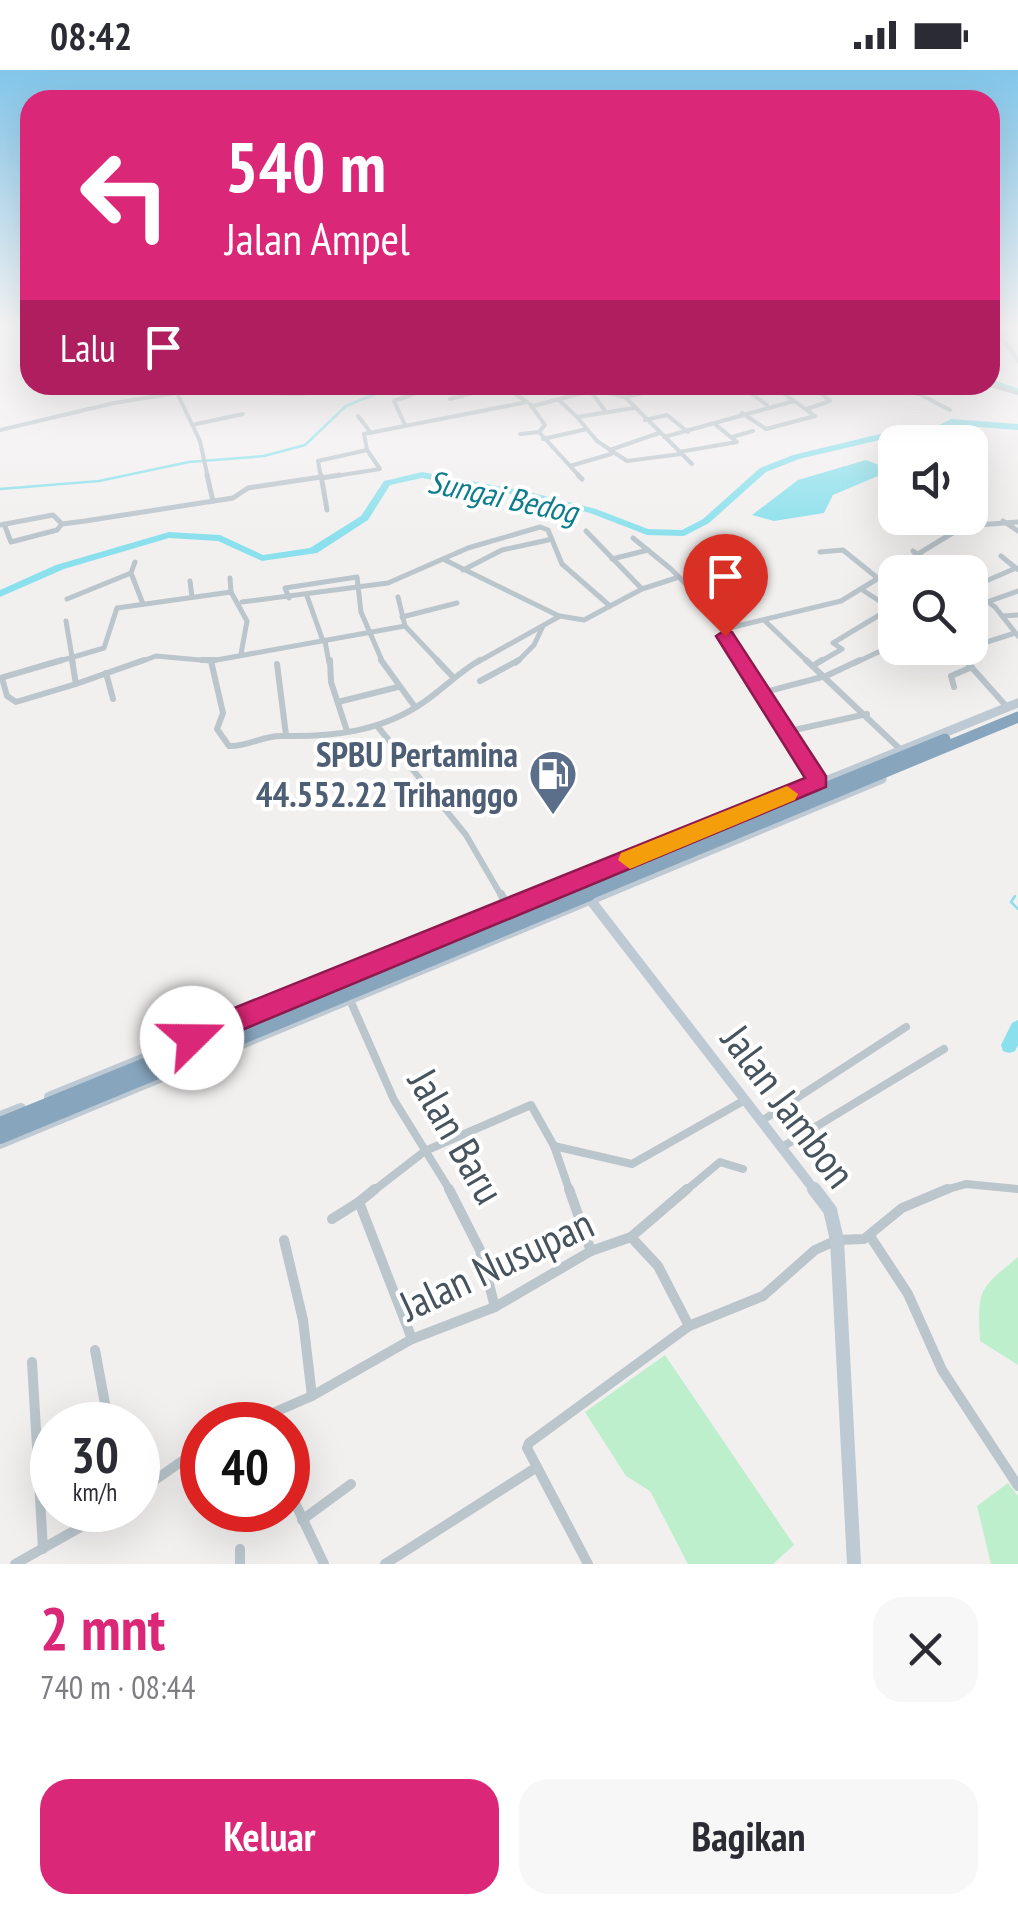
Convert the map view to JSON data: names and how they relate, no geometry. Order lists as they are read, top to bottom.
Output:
{
  "streets": {
    "street": ["Jalan Jambon", "Jalan Baru", "Jalan Nusupan"]
  },
  "crossings": [
    ["Jalan Baru", "Jalan Nusupan"]
  ],
  "water": ["Sungai Bedog"],
  "places": {
    "fuel station": ["SPBU Pertamina 44.552.22 Trihanggo"]
  },
  "page": {
    "status": "08:42",
    "turn": ["540 m", "Jalan Ampel"],
    "then": "Lalu",
    "speed": "30 km/h",
    "limit": "40",
    "heading": ["2 mnt", "740 m · 08:44"],
    "buttons": ["Keluar", "Bagikan"]
  }
}
